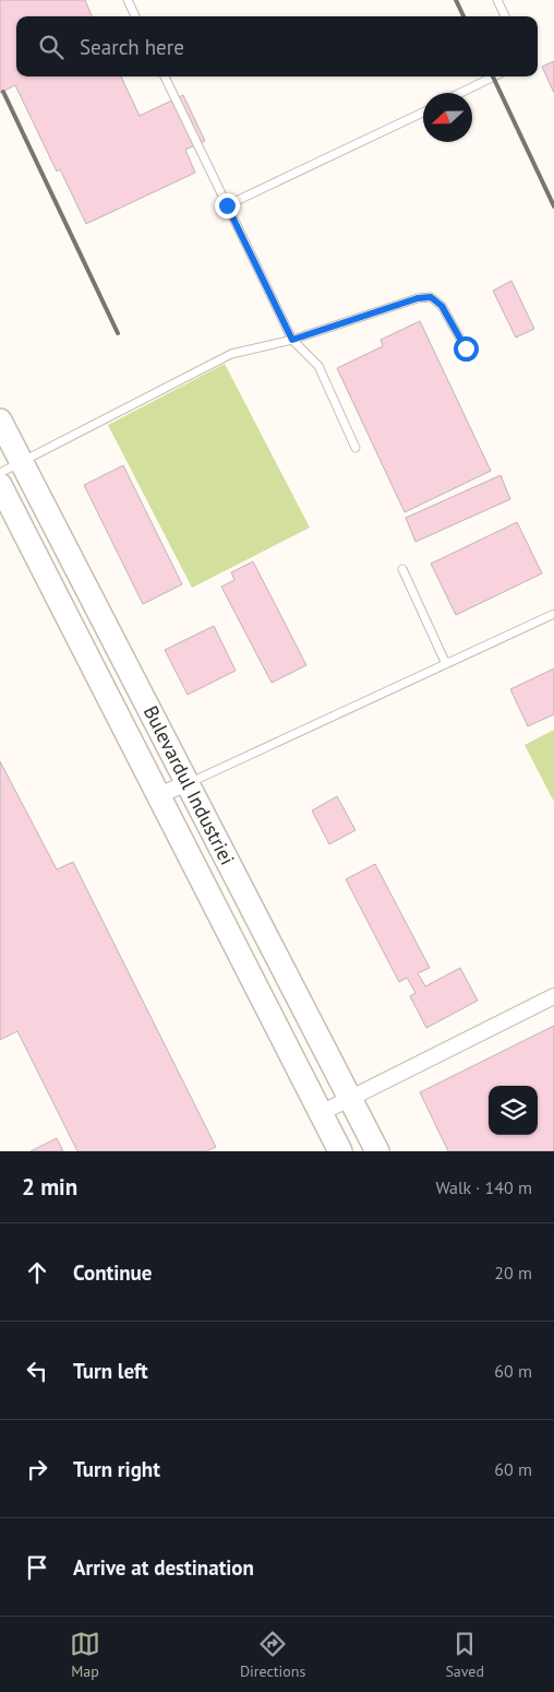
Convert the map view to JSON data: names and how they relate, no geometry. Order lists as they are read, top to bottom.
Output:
{
  "streets": {
    "main road": ["Bulevardul Industriei"]
  },
  "north": "left",
  "page": {
    "search": "Search here",
    "heading": ["2 min", "Walk · 140 m"],
    "list": [
      ["Continue", "20 m"],
      ["Turn left", "60 m"],
      ["Turn right", "60 m"],
      "Arrive at destination"
    ],
    "nav": ["Map", "Directions", "Saved"]
  }
}
